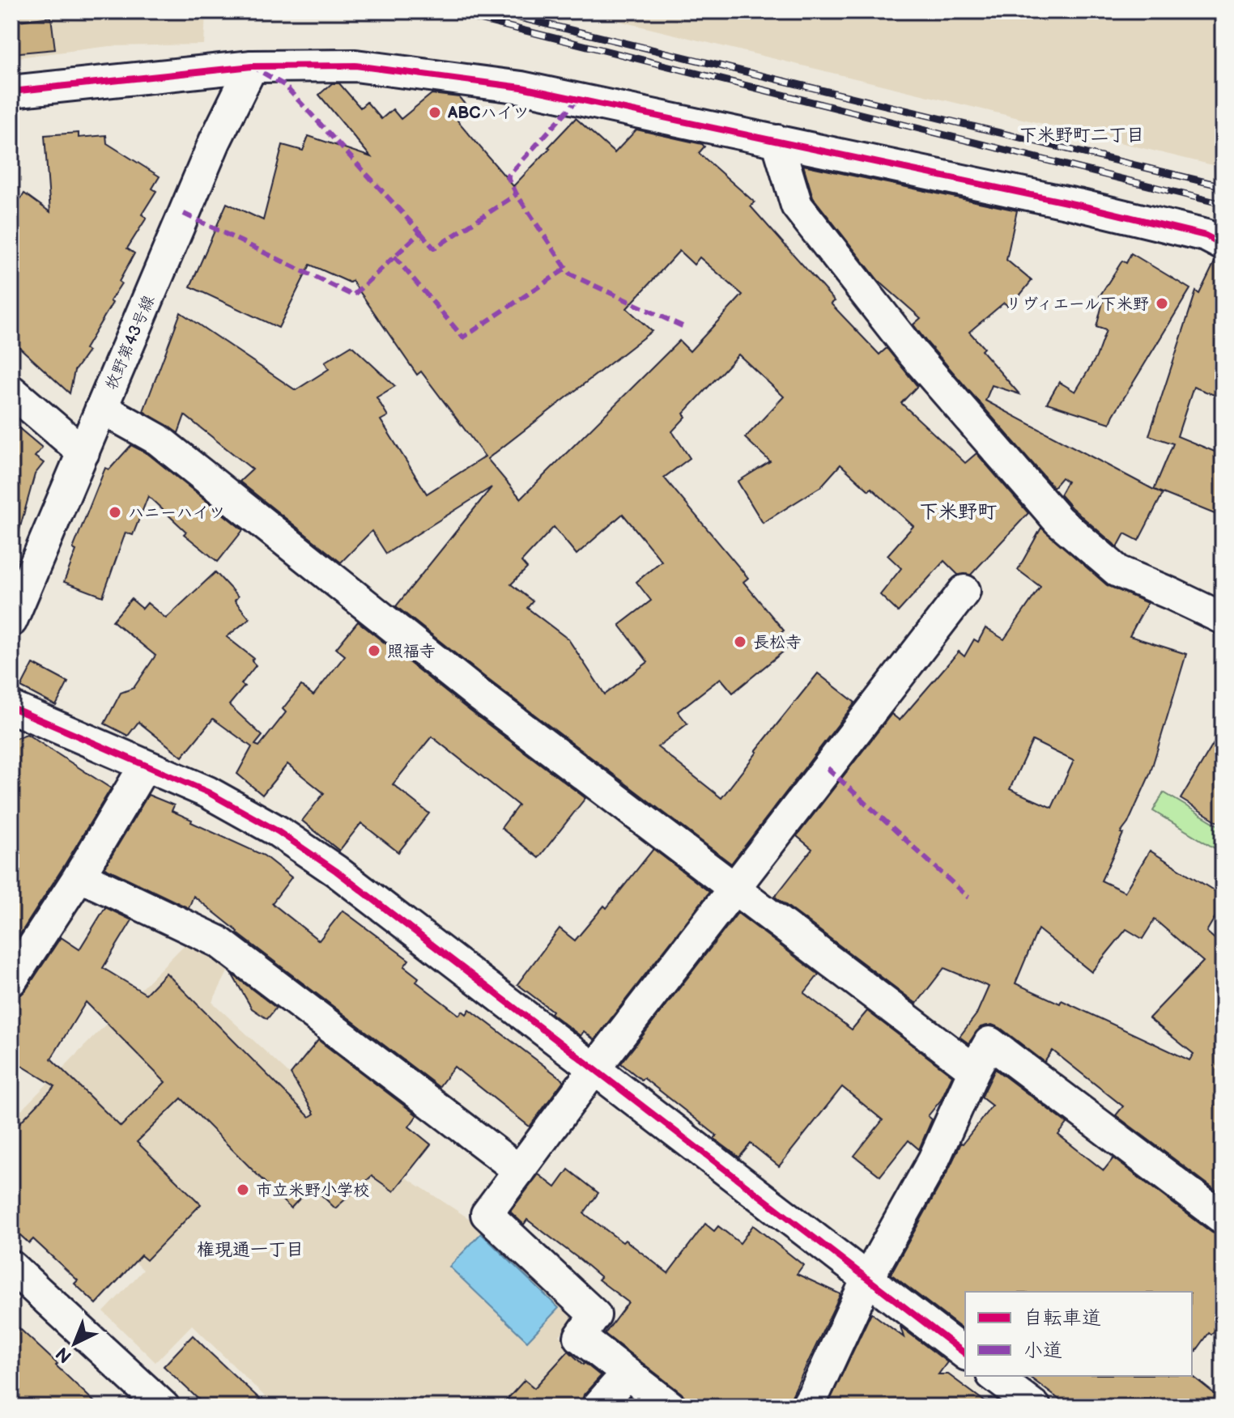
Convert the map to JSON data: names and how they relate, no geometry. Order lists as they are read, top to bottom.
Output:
{
  "streets": {
    "street": ["牧野第43号線"]
  },
  "districts": ["下米野町二丁目", "下米野町", "権現通一丁目"],
  "places": [
    "ABCハイツ",
    "リヴィエール下米野",
    "ハニーハイツ",
    "長松寺",
    "照福寺",
    "市立米野小学校"
  ],
  "legend": ["自転車道", "小道"],
  "north": "bottom left"
}
